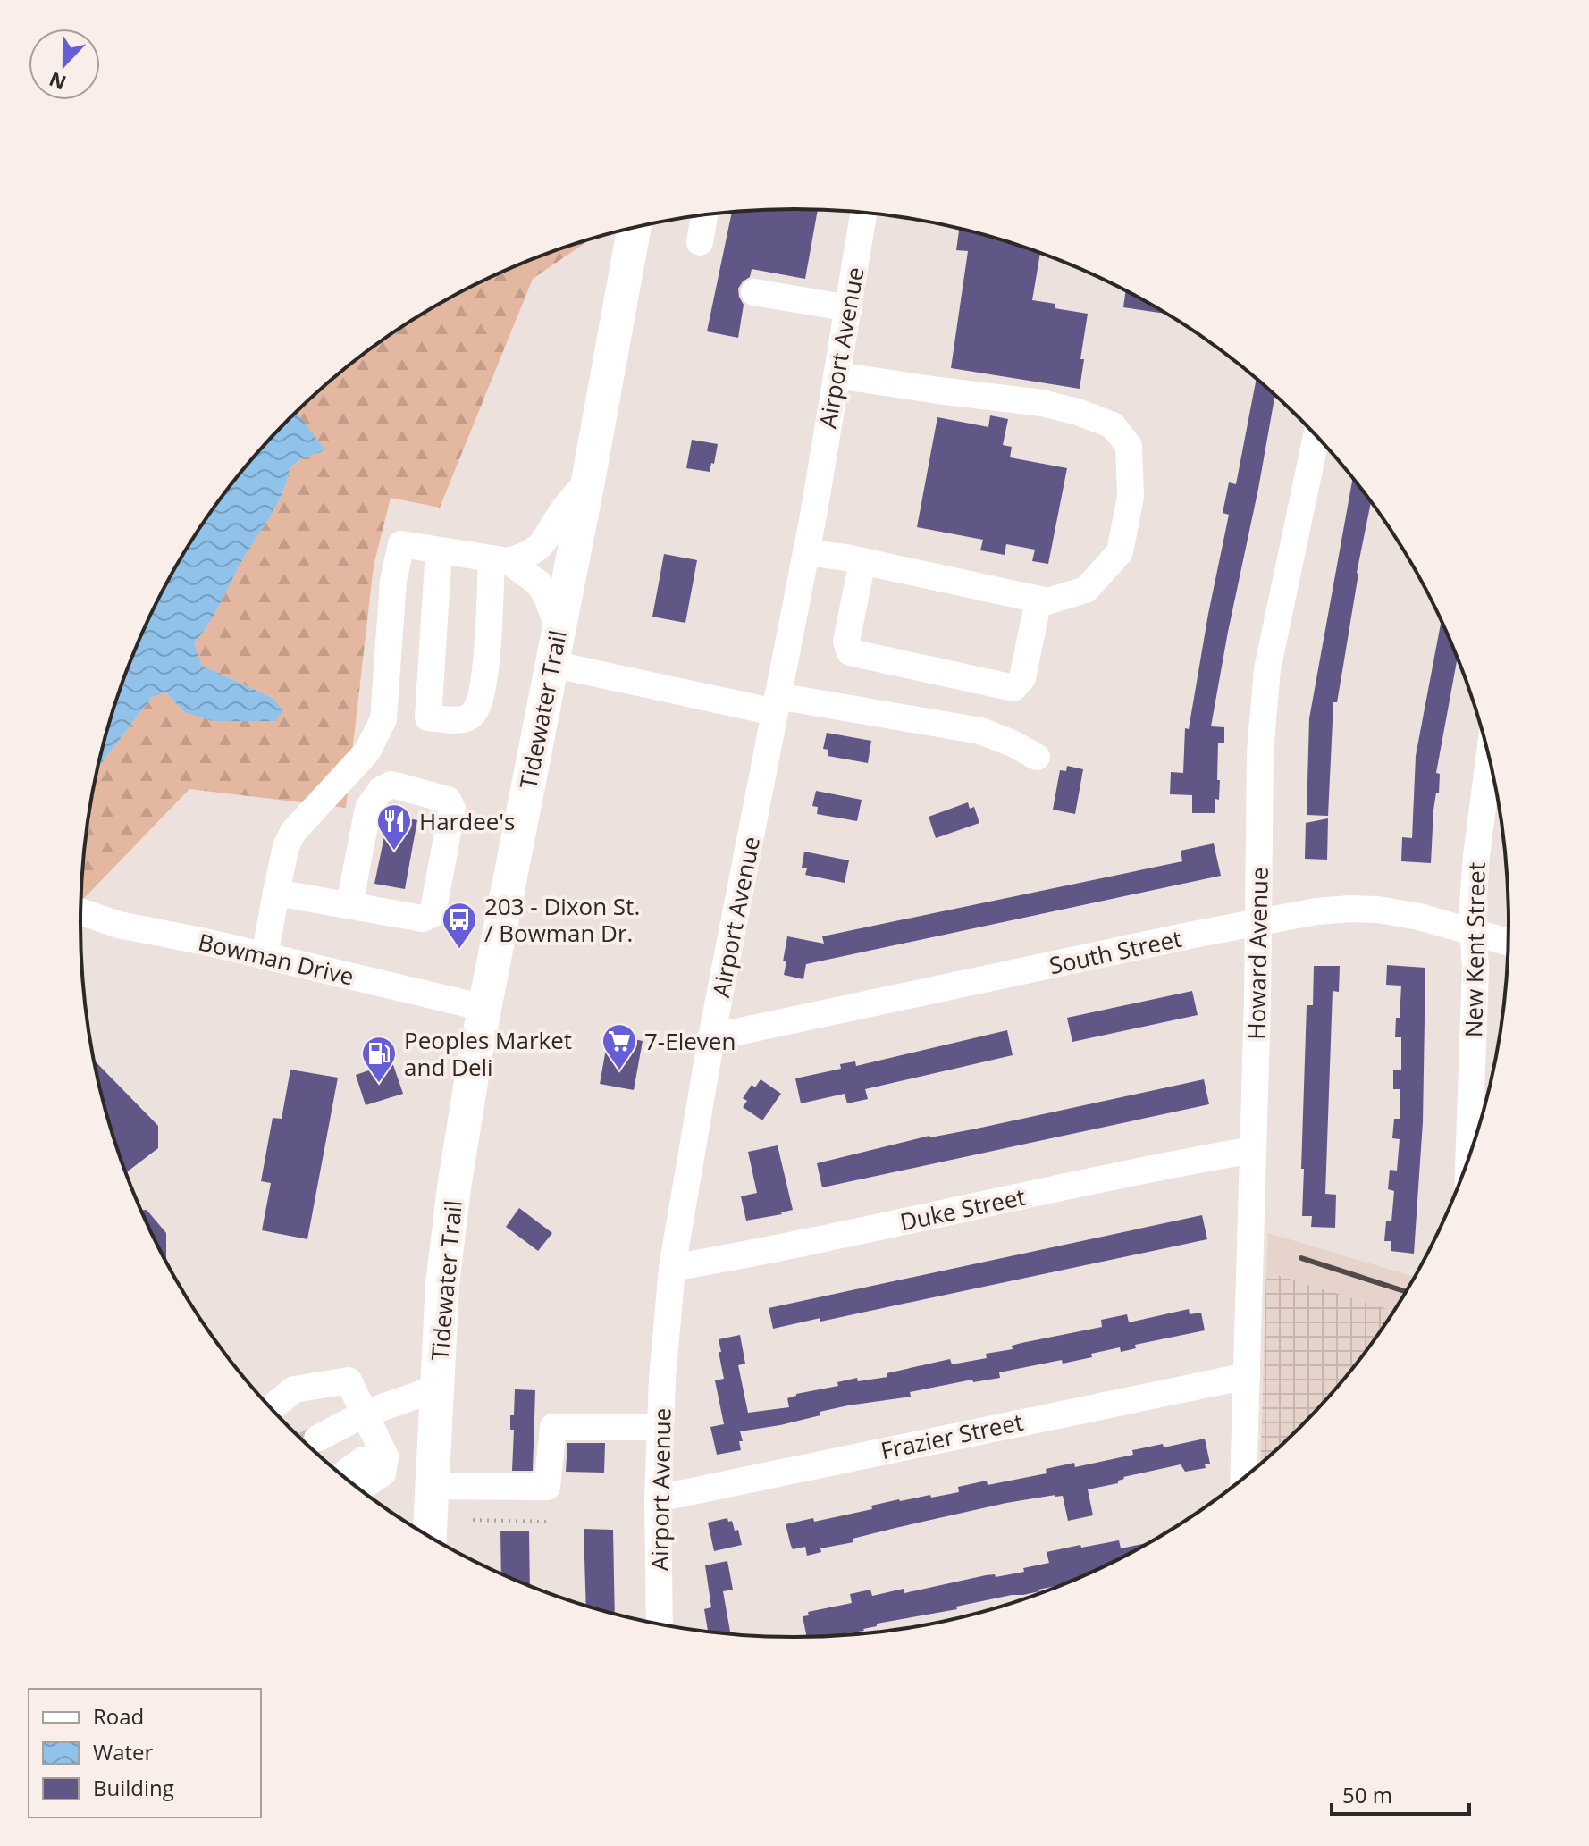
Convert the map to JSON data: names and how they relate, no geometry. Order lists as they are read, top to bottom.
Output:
{
  "streets": {
    "main road": ["Tidewater Trail"],
    "street": [
      "Airport Avenue",
      "New Kent Street",
      "South Street",
      "Howard Avenue",
      "Bowman Drive",
      "Duke Street",
      "Frazier Street"
    ]
  },
  "crossings": [
    ["Airport Avenue", "South Street"],
    ["Airport Avenue", "Duke Street"],
    ["Airport Avenue", "Frazier Street"],
    ["Tidewater Trail", "Bowman Drive"],
    ["New Kent Street", "South Street"],
    ["South Street", "Howard Avenue"],
    ["Howard Avenue", "Duke Street"],
    ["Howard Avenue", "Frazier Street"]
  ],
  "places": {
    "restaurant": ["Hardee's"],
    "bus stop": ["203 - Dixon St. / Bowman Dr."],
    "supermarket": ["7-Eleven"],
    "fuel station": ["Peoples Market and Deli"]
  },
  "legend": ["Road", "Water", "Building"],
  "scale_bar": "50 m",
  "north": "bottom"
}
